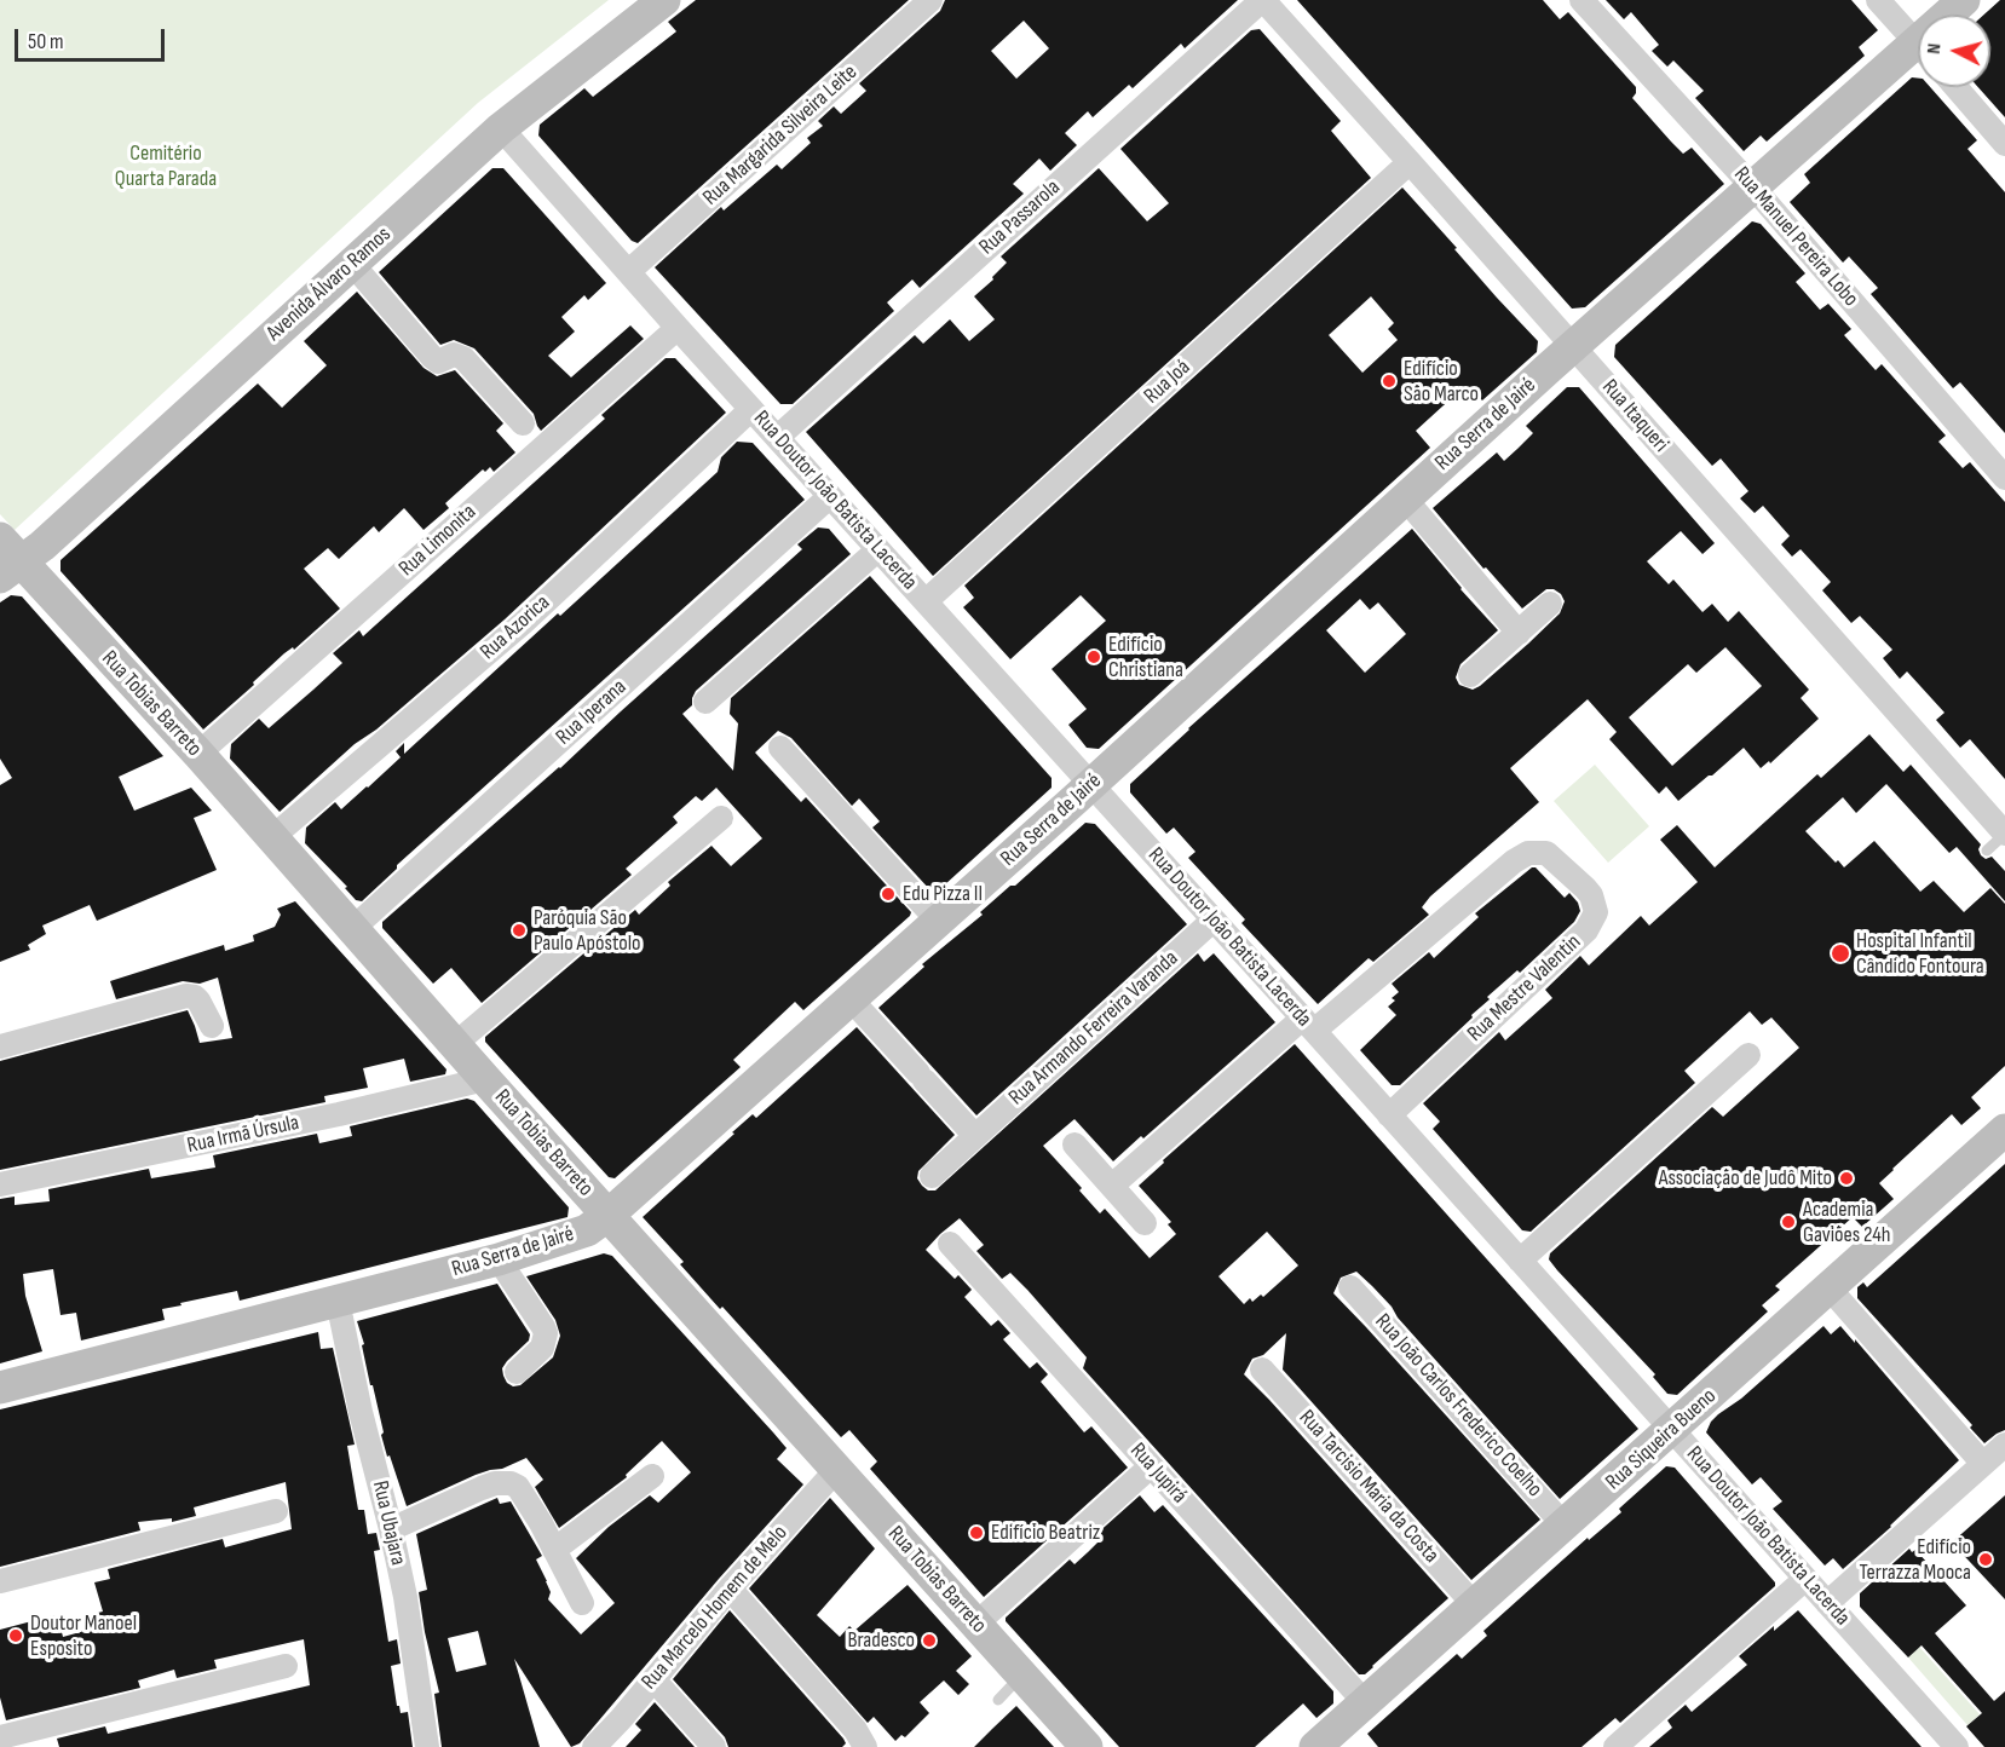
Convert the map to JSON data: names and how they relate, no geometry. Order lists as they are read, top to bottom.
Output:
{
  "streets": {
    "main road": [
      "Avenida Álvaro Ramos",
      "Rua Serra de Jairé",
      "Rua Tobias Barreto",
      "Rua Siqueira Bueno"
    ],
    "street": [
      "Rua Margarida Silveira Leite",
      "Rua Passarola",
      "Rua Manuel Pereira Lobo",
      "Rua Joá",
      "Rua Itaqueri",
      "Rua Doutor João Batista Lacerda",
      "Rua Limonita",
      "Rua Azorica",
      "Rua Iperana",
      "Rua Mestre Valentin",
      "Rua Armando Ferreira Varanda",
      "Rua Irmã Úrsula",
      "Rua João Carlos Frederico Coelho",
      "Rua Jupirá",
      "Rua Tarcisio Maria da Costa",
      "Rua Ubajara",
      "Rua Marcelo Homem de Melo"
    ]
  },
  "crossings": [
    ["Rua Margarida Silveira Leite", "Rua Doutor João Batista Lacerda"],
    ["Rua Passarola", "Rua Itaqueri"],
    ["Rua Passarola", "Rua Doutor João Batista Lacerda"],
    ["Rua Manuel Pereira Lobo", "Rua Serra de Jairé"],
    ["Avenida Álvaro Ramos", "Rua Doutor João Batista Lacerda"],
    ["Avenida Álvaro Ramos", "Rua Tobias Barreto"],
    ["Rua Joá", "Rua Itaqueri"],
    ["Rua Joá", "Rua Doutor João Batista Lacerda"],
    ["Rua Itaqueri", "Rua Serra de Jairé"],
    ["Rua Serra de Jairé", "Rua Doutor João Batista Lacerda"],
    ["Rua Serra de Jairé", "Rua Tobias Barreto"],
    ["Rua Serra de Jairé", "Rua Ubajara"],
    ["Rua Doutor João Batista Lacerda", "Rua Limonita"],
    ["Rua Doutor João Batista Lacerda", "Rua Azorica"],
    ["Rua Doutor João Batista Lacerda", "Rua Iperana"],
    ["Rua Doutor João Batista Lacerda", "Rua Mestre Valentin"],
    ["Rua Doutor João Batista Lacerda", "Rua Armando Ferreira Varanda"],
    ["Rua Doutor João Batista Lacerda", "Rua Siqueira Bueno"],
    ["Rua Limonita", "Rua Tobias Barreto"],
    ["Rua Azorica", "Rua Tobias Barreto"],
    ["Rua Tobias Barreto", "Rua Iperana"],
    ["Rua Tobias Barreto", "Rua Irmã Úrsula"],
    ["Rua Tobias Barreto", "Rua Marcelo Homem de Melo"],
    ["Rua João Carlos Frederico Coelho", "Rua Siqueira Bueno"],
    ["Rua Siqueira Bueno", "Rua Jupirá"],
    ["Rua Siqueira Bueno", "Rua Tarcisio Maria da Costa"]
  ],
  "parks": ["Cemitério Quarta Parada"],
  "places": [
    "Edifício São Marco",
    "Edifício Christiana",
    "Edu Pizza II",
    "Paróquia São Paulo Apóstolo",
    "Hospital Infantil Cândido Fontoura",
    "Associação de Judô Mito",
    "Academia Gaviões 24h",
    "Edifício Beatriz",
    "Edifício Terrazza Mooca",
    "Doutor Manoel Esposito",
    "Bradesco"
  ],
  "scale_bar": "50 m",
  "north": "left"
}
